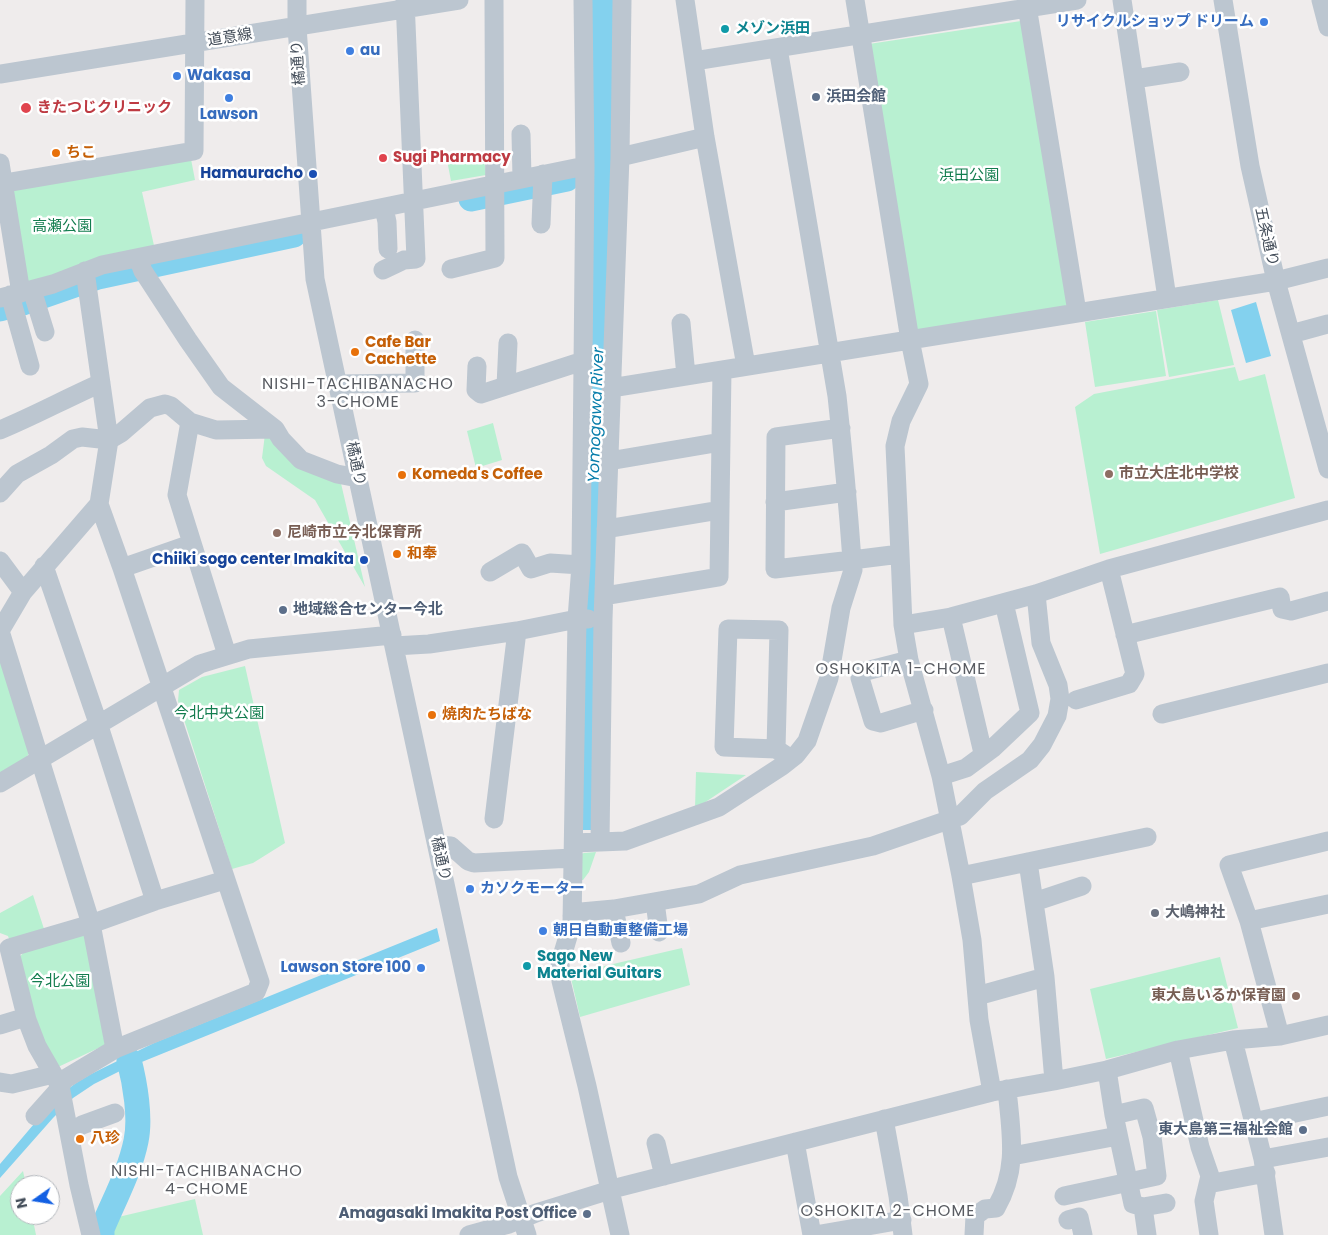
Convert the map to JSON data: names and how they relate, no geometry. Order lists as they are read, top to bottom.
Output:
{
  "streets": {
    "street": ["道意線", "橘通り", "五条通り"]
  },
  "crossings": [
    ["道意線", "橘通り"]
  ],
  "districts": [
    "NISHI-TACHIBANACHO 3-CHOME",
    "OSHOKITA 1-CHOME",
    "NISHI-TACHIBANACHO 4-CHOME",
    "OSHOKITA 2-CHOME"
  ],
  "water": ["Yomogawa River"],
  "parks": [
    "浜田公園",
    "高瀬公園",
    "今北中央公園",
    "今北公園"
  ],
  "places": [
    "リサイクルショップ ドリーム",
    "メゾン浜田",
    "au",
    "Wakasa",
    "浜田会館",
    "Lawson",
    "きたつじクリニック",
    "ちこ",
    "Sugi Pharmacy",
    "Hamauracho",
    "Cafe Bar Cachette",
    "市立大庄北中学校",
    "Komeda's Coffee",
    "尼崎市立今北保育所",
    "和奉",
    "Chiiki sogo center Imakita",
    "地域総合センター今北",
    "焼肉たちばな",
    "カソクモーター",
    "大嶋神社",
    "朝日自動車整備工場",
    "Sago New Material Guitars",
    "Lawson Store 100",
    "東大島いるか保育園",
    "東大島第三福祉会館",
    "八珍",
    "Amagasaki Imakita Post Office"
  ],
  "north": "left"
}
